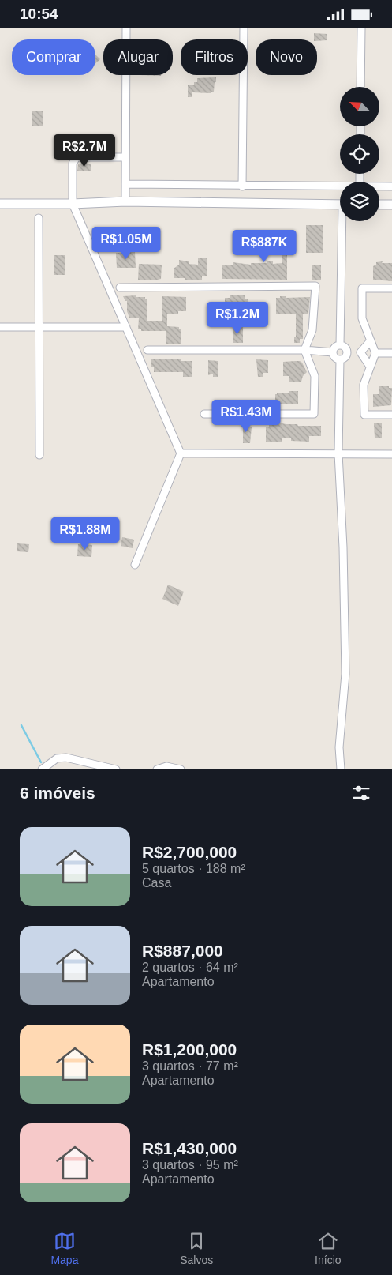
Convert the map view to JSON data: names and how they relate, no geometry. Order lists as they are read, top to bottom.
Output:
{
  "north": "top left",
  "page": {
    "status": "10:54",
    "chip": [
      "Comprar",
      "Alugar",
      "Filtros",
      "Novo"
    ],
    "price": [
      "R$2.7M",
      "R$1.05M",
      "R$887K",
      "R$1.2M",
      "R$1.43M",
      "R$1.88M"
    ],
    "heading": "6 imóveis",
    "list": [
      {
        "name": "R$2,700,000",
        "note": "5 quartos · 188 m² · Casa"
      },
      {
        "name": "R$887,000",
        "note": "2 quartos · 64 m² · Apartamento"
      },
      {
        "name": "R$1,200,000",
        "note": "3 quartos · 77 m² · Apartamento"
      },
      {
        "name": "R$1,430,000",
        "note": "3 quartos · 95 m² · Apartamento"
      }
    ],
    "tabs": ["Mapa", "Salvos", "Início"]
  }
}
